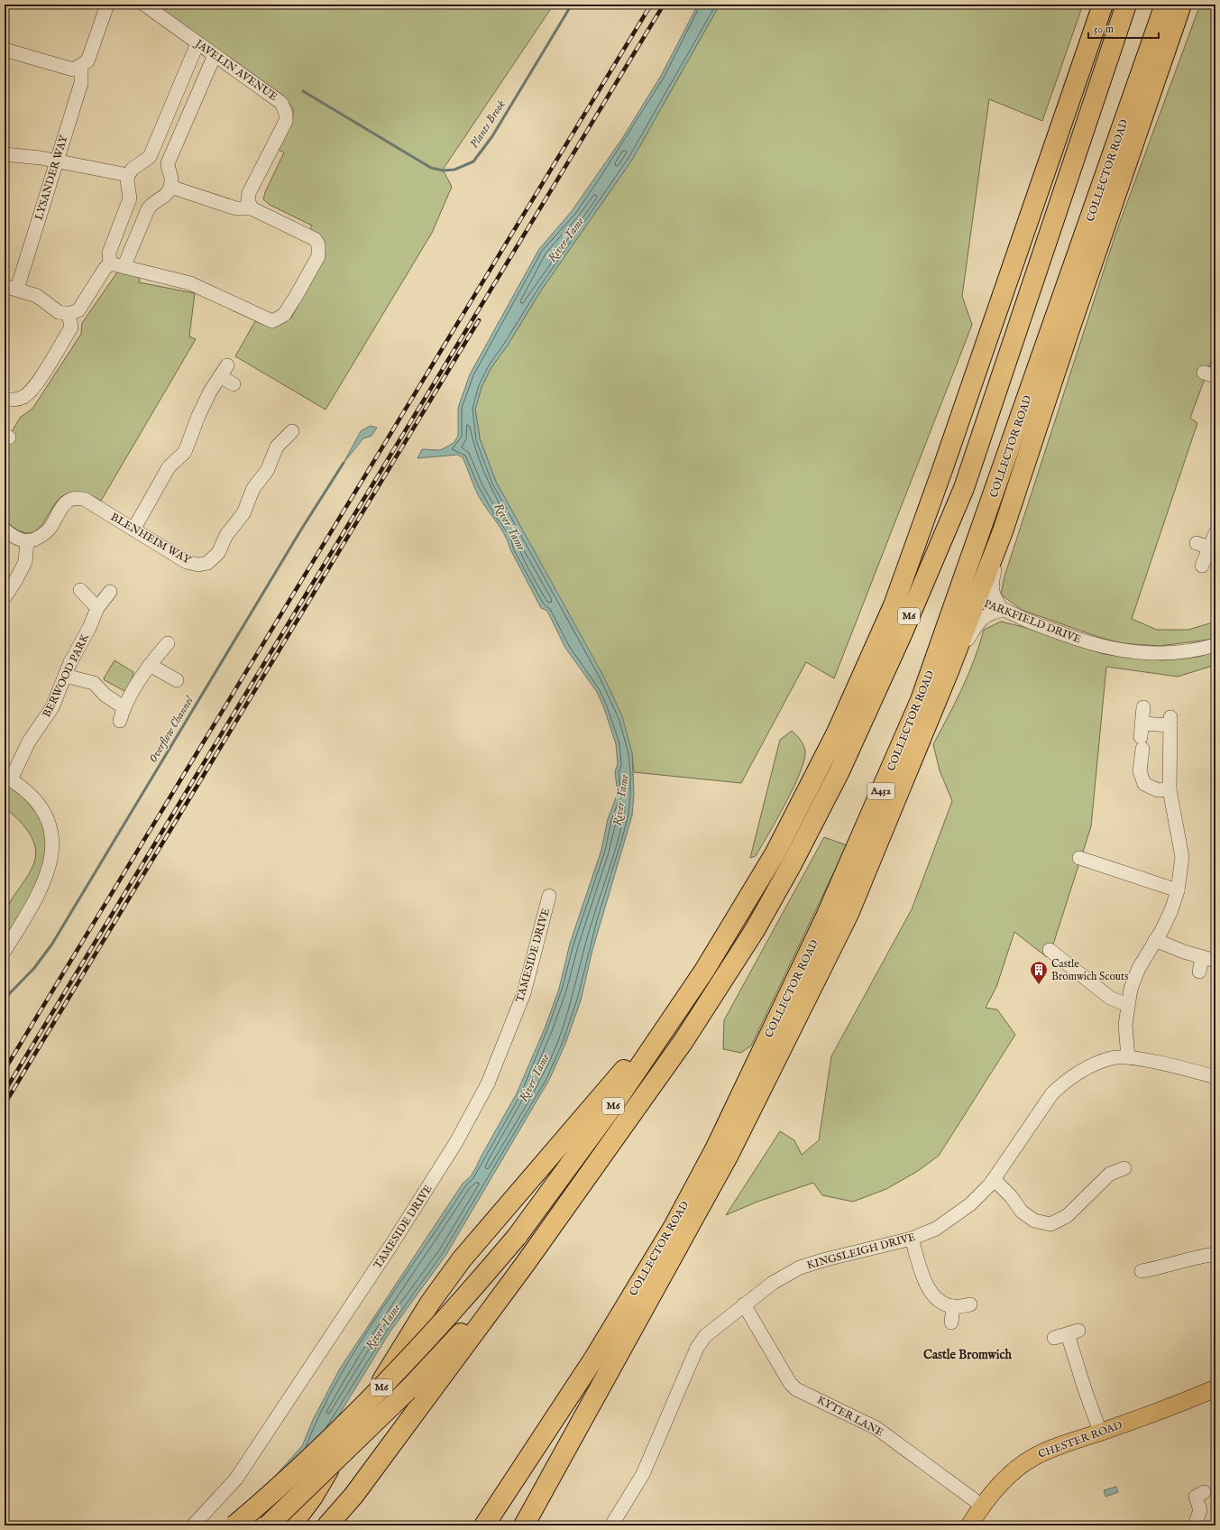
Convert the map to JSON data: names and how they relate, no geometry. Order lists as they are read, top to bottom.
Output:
{
  "streets": {
    "highway": ["COLLECTOR ROAD", "M6", "A452"],
    "main road": ["CHESTER ROAD"],
    "street": [
      "JAVELIN AVENUE",
      "LYSANDER WAY",
      "BLENHEIM WAY",
      "PARKFIELD DRIVE",
      "BERWOOD PARK",
      "TAMESIDE DRIVE",
      "KINGSLEIGH DRIVE",
      "KYTER LANE"
    ]
  },
  "crossings": [
    ["COLLECTOR ROAD", "PARKFIELD DRIVE"],
    ["KINGSLEIGH DRIVE", "KYTER LANE"],
    ["KYTER LANE", "CHESTER ROAD"]
  ],
  "districts": ["Castle Bromwich"],
  "water": ["Plants Brook", "River Tame", "Overflow Channel"],
  "places": {
    "building": ["Castle Bromwich Scouts"]
  },
  "scale_bar": "50 m"
}
